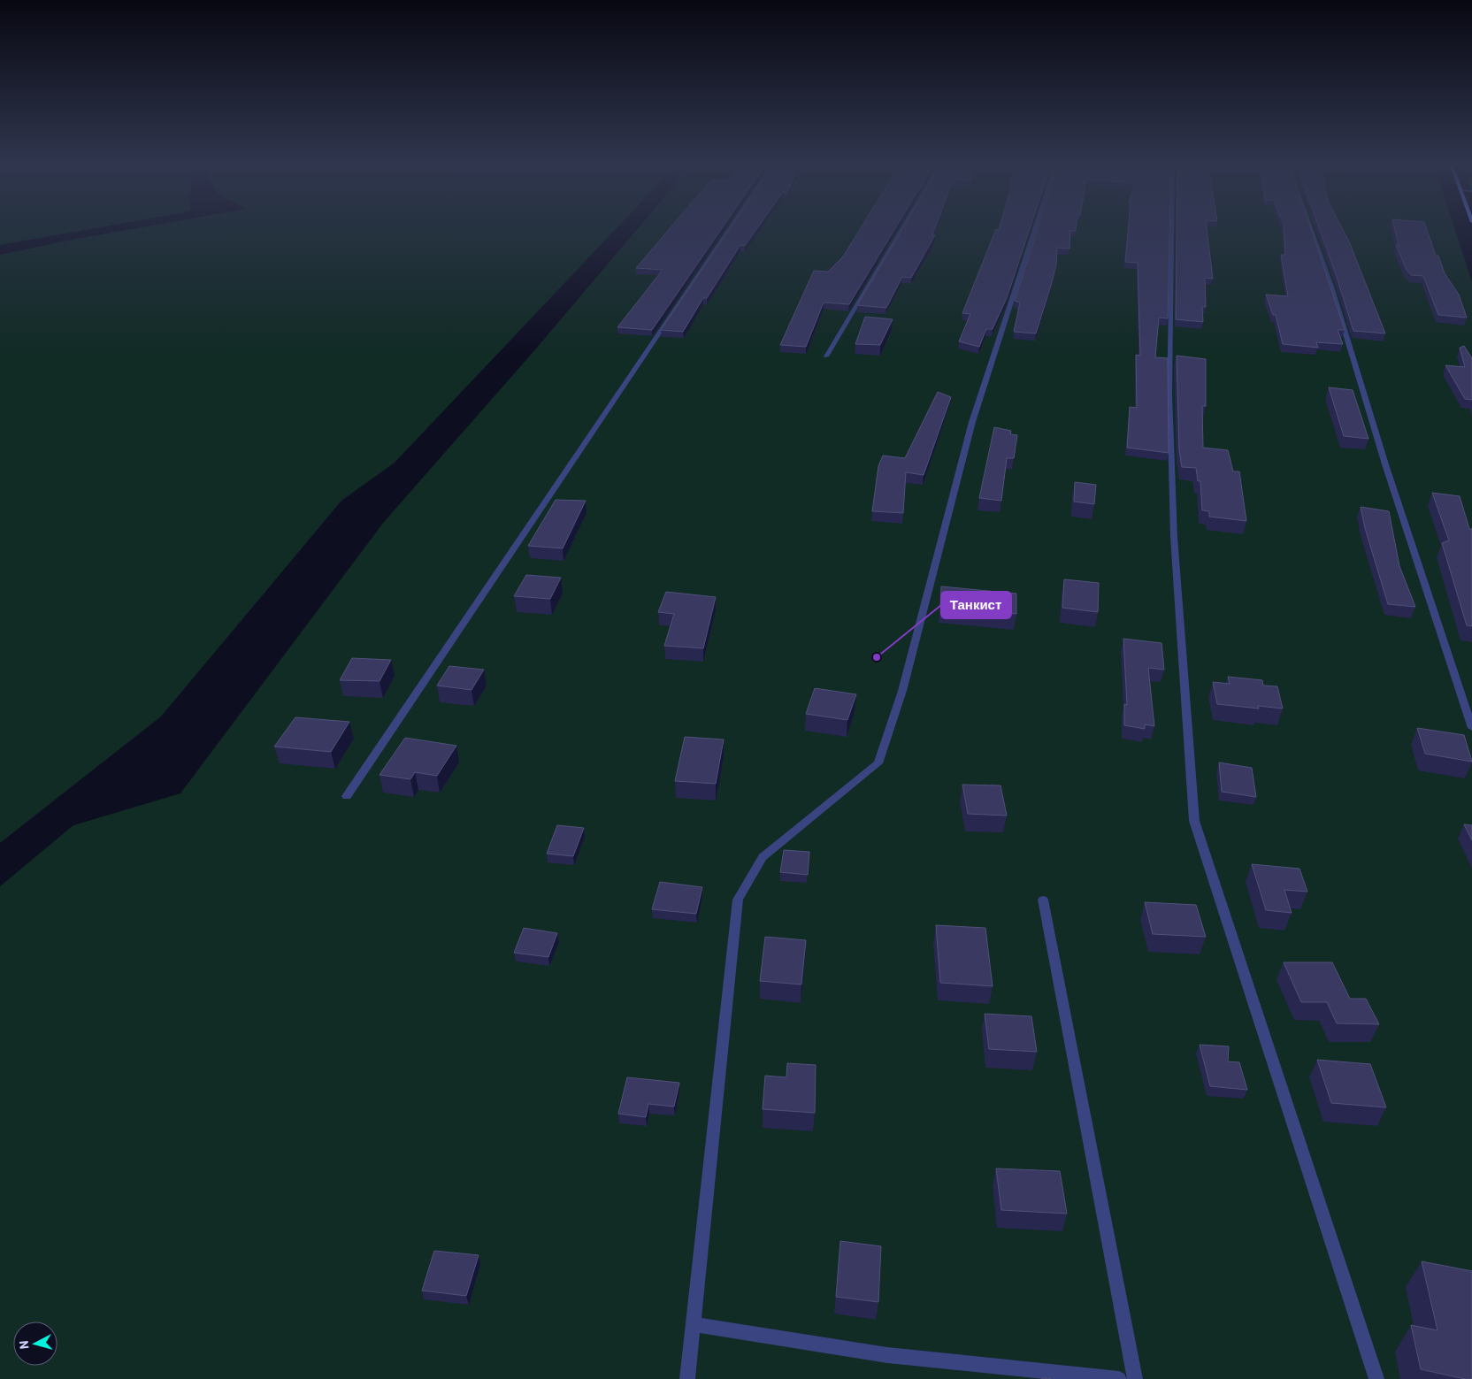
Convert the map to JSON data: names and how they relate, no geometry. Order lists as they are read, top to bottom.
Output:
{
  "places": ["Танкист"],
  "north": "left"
}
